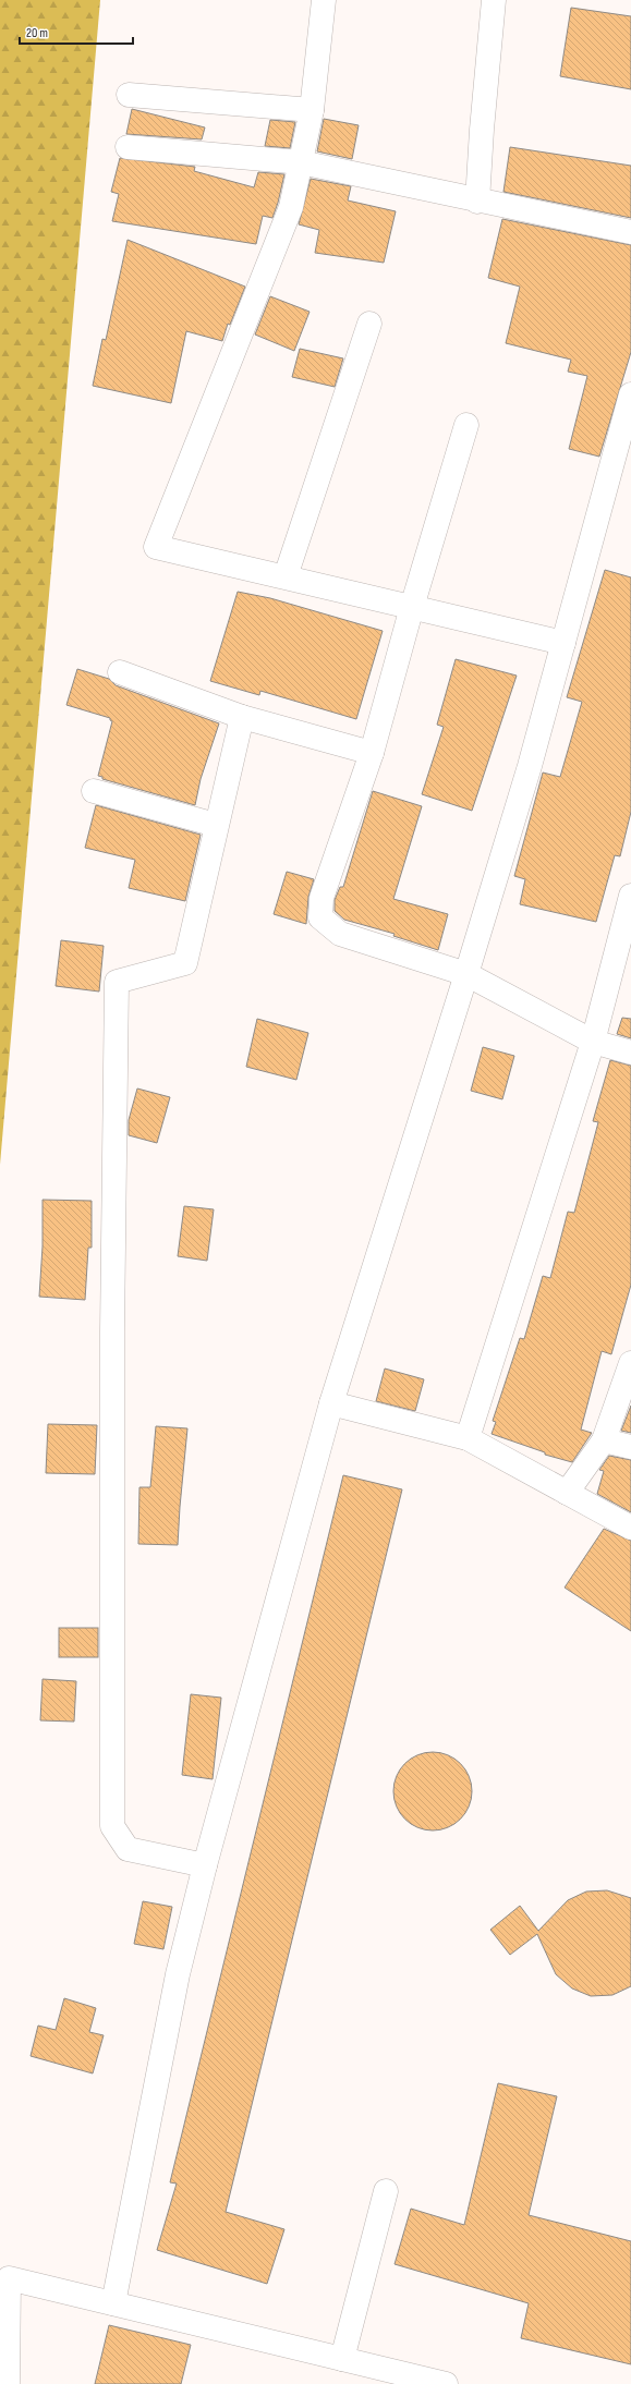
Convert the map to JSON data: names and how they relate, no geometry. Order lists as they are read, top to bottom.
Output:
{
  "scale_bar": "20 m"
}
